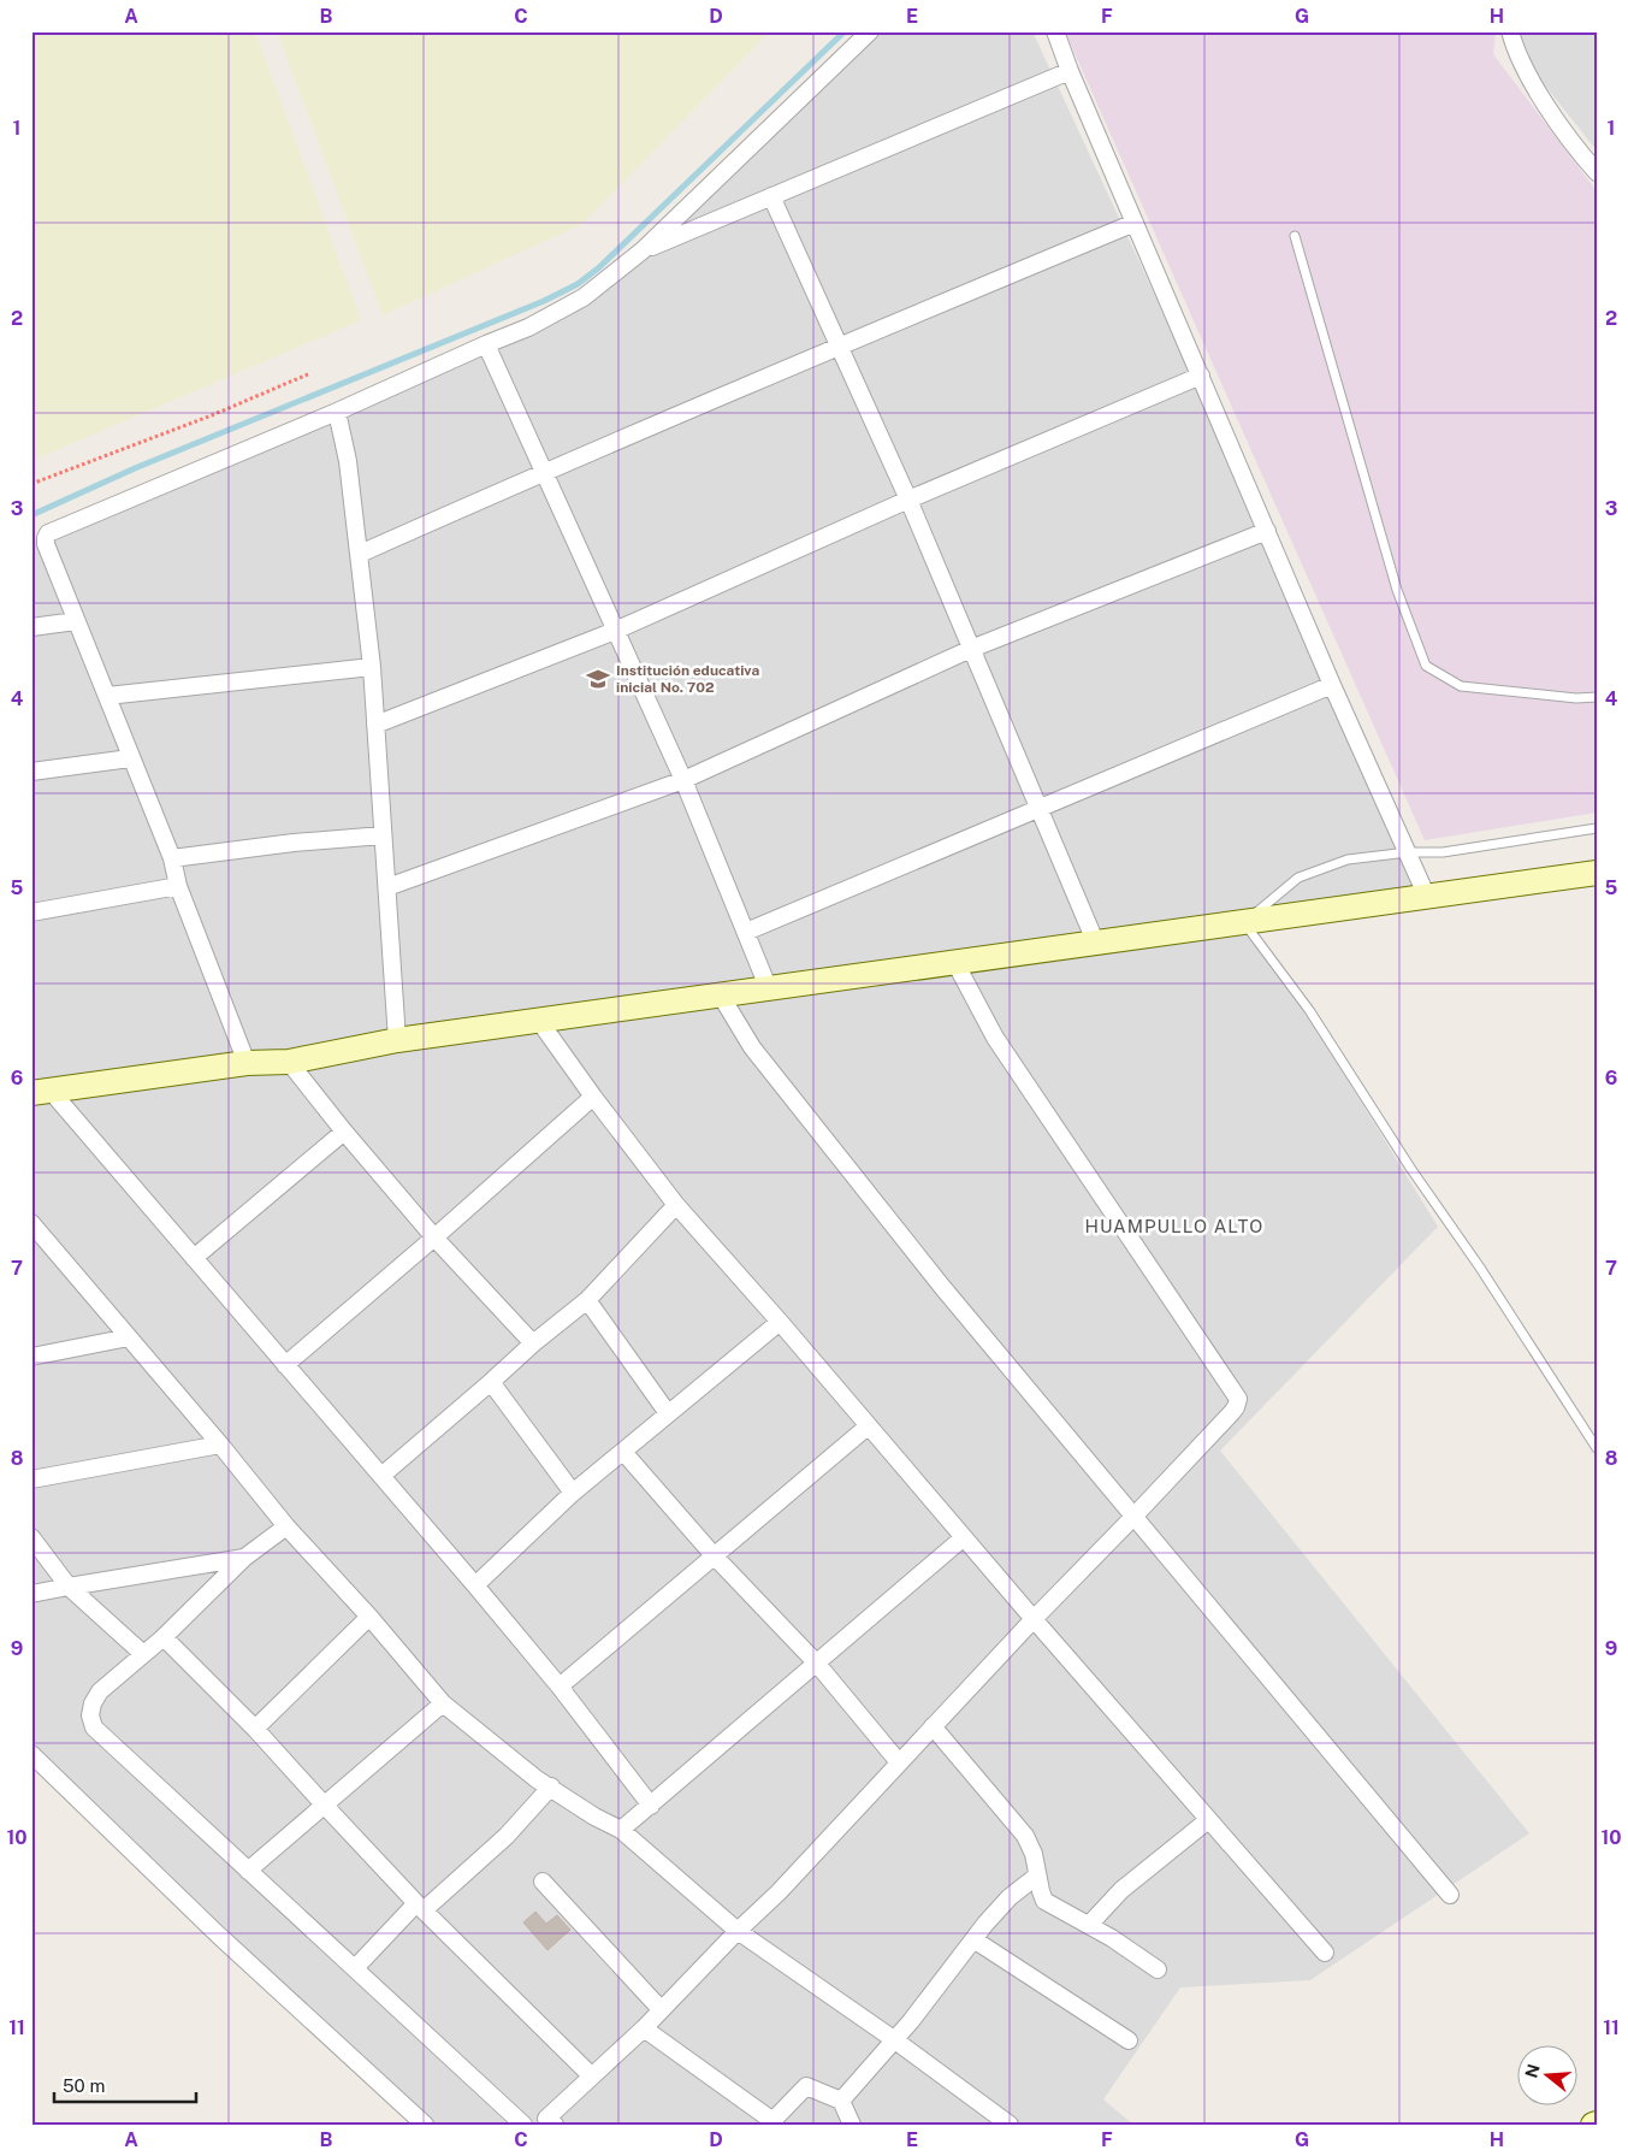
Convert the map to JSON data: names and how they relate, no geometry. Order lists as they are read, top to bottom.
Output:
{
  "districts": ["HUAMPULLO ALTO"],
  "places": {
    "school or university": ["Institución educativa inicial No. 702"]
  },
  "scale_bar": "50 m",
  "north": "left",
  "grid": {
    "columns": [
      "A",
      "B",
      "C",
      "D",
      "E",
      "F",
      "G",
      "H"
    ],
    "rows": [
      "1",
      "2",
      "3",
      "4",
      "5",
      "6",
      "7",
      "8",
      "9",
      "10",
      "11"
    ]
  }
}
